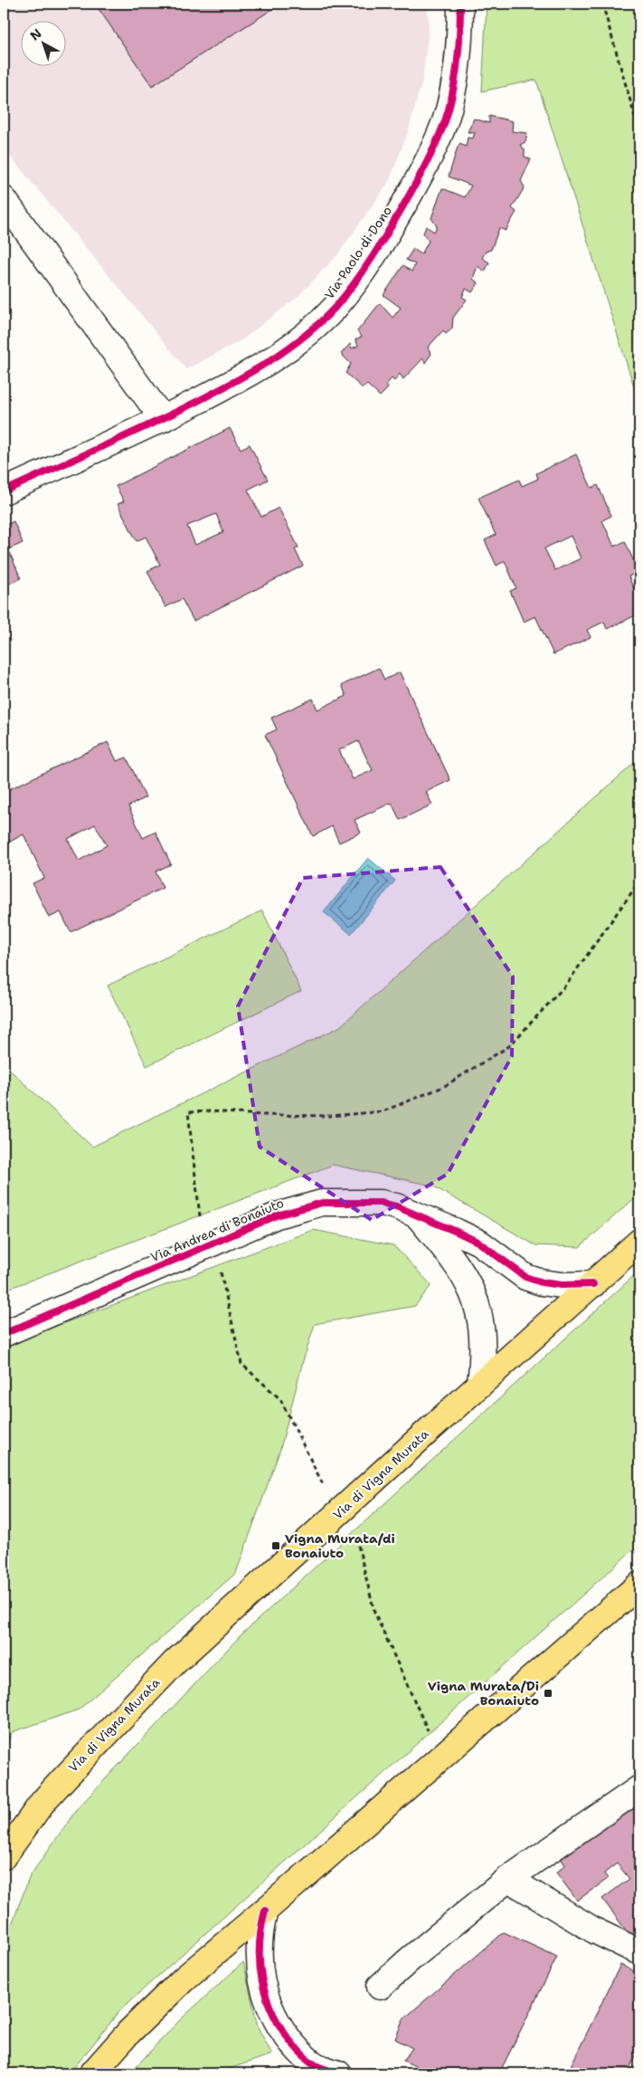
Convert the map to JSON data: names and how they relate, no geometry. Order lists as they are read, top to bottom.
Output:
{
  "streets": {
    "main road": ["Via di Vigna Murata"],
    "street": ["Via Paolo di Dono", "Via Andrea di Bonaiuto"]
  },
  "crossings": [
    ["Via Andrea di Bonaiuto", "Via di Vigna Murata"]
  ],
  "places": {
    "transit": ["Vigna Murata/di Bonaiuto", "Vigna Murata/Di Bonaiuto"]
  },
  "north": "top left"
}
